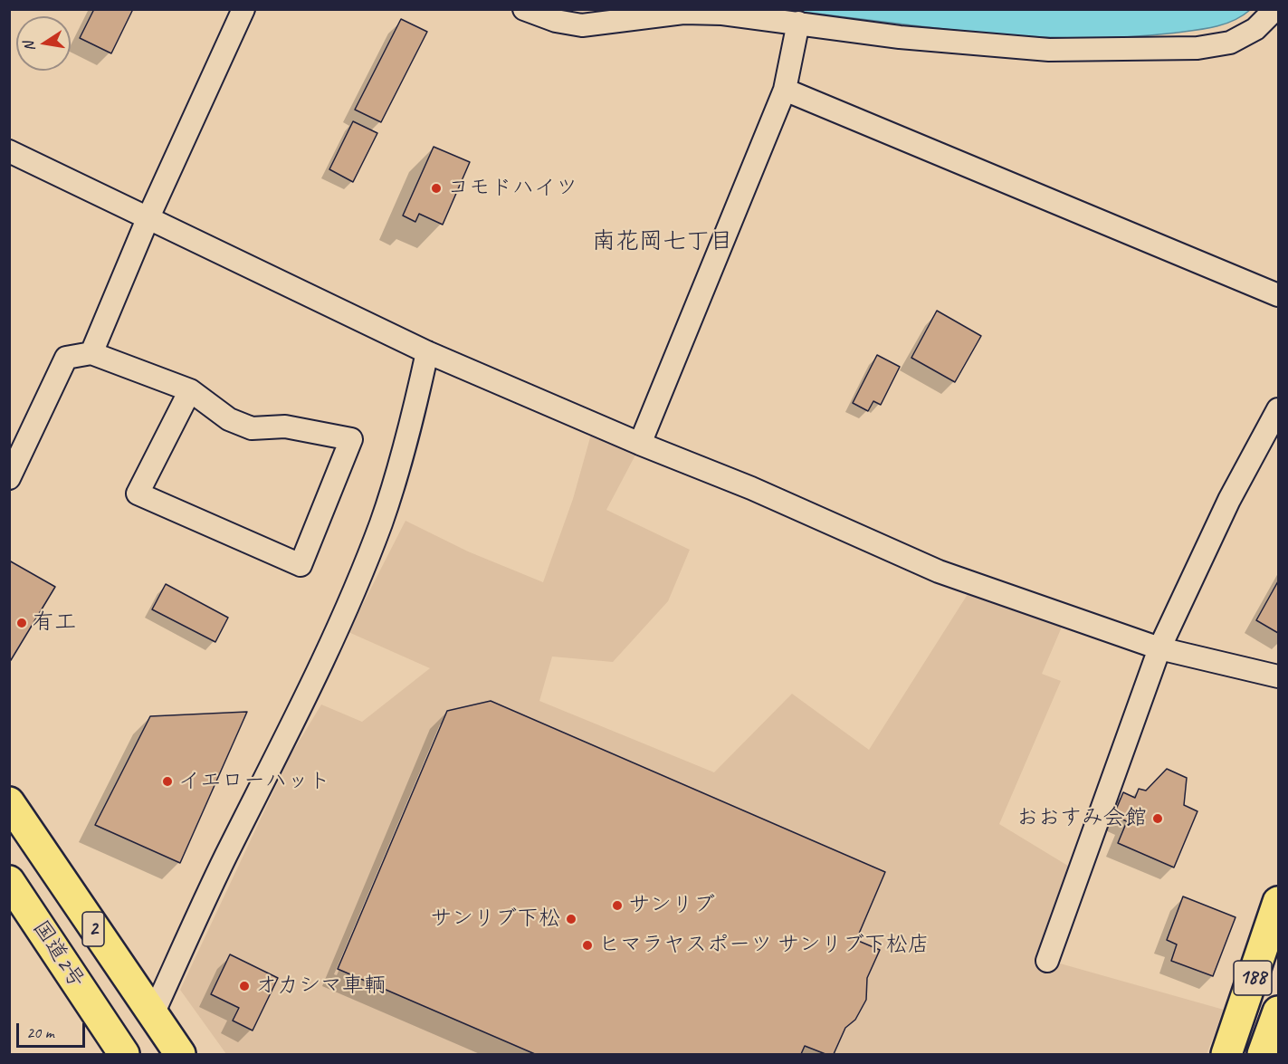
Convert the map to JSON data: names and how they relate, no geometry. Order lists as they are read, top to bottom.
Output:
{
  "streets": {
    "highway": ["2", "国道2号", "188"]
  },
  "districts": ["南花岡七丁目"],
  "places": [
    "コモドハイツ",
    "有工",
    "イエローハット",
    "おおすみ会館",
    "サンリブ",
    "サンリブ下松",
    "ヒマラヤスポーツ サンリブ下松店",
    "オカシマ車輌"
  ],
  "scale_bar": "20 m",
  "north": "left"
}
